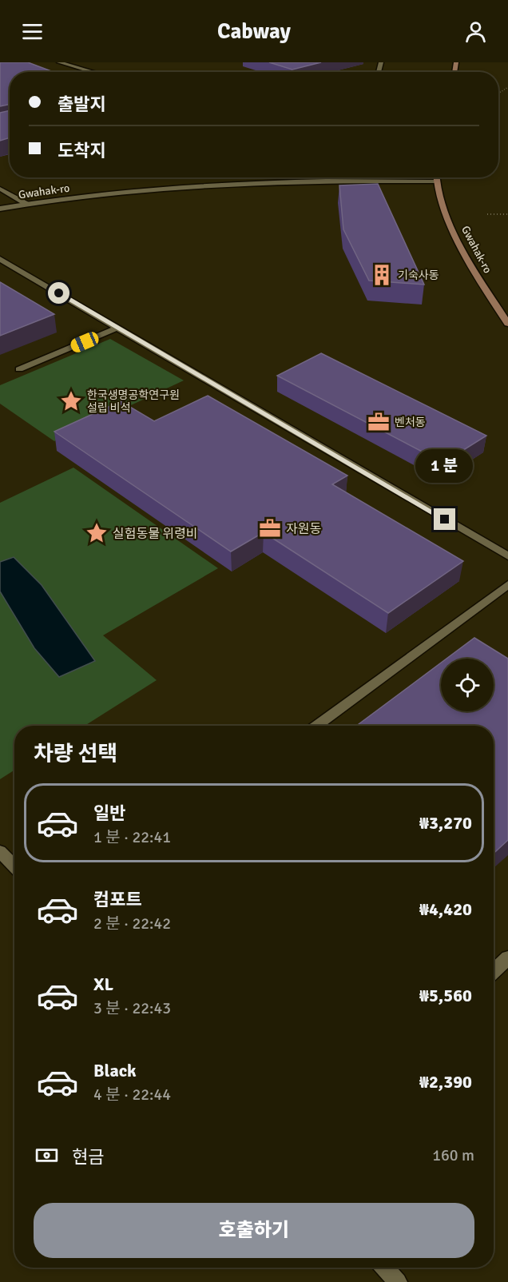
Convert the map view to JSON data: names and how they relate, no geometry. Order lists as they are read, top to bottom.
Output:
{
  "streets": {
    "main road": ["Gwahak-ro"]
  },
  "places": {
    "building": ["기숙사동"],
    "place": ["한국생명공학연구원 설립 비석", "실험동물 위령비"],
    "office": ["벤처동", "자원동"]
  },
  "page": {
    "header": "Cabway",
    "banner": ["출발지", "도착지"],
    "bubble": "1 분",
    "heading": "차량 선택",
    "list": [
      {
        "name": "일반",
        "note": "1 분 · 22:41",
        "value": "₩3,270"
      },
      {
        "name": "컴포트",
        "note": "2 분 · 22:42",
        "value": "₩4,420"
      },
      {
        "name": "XL",
        "note": "3 분 · 22:43",
        "value": "₩5,560"
      },
      {
        "name": "Black",
        "note": "4 분 · 22:44",
        "value": "₩2,390"
      }
    ],
    "pay": ["현금", "160 m"],
    "buttons": "호출하기"
  }
}
